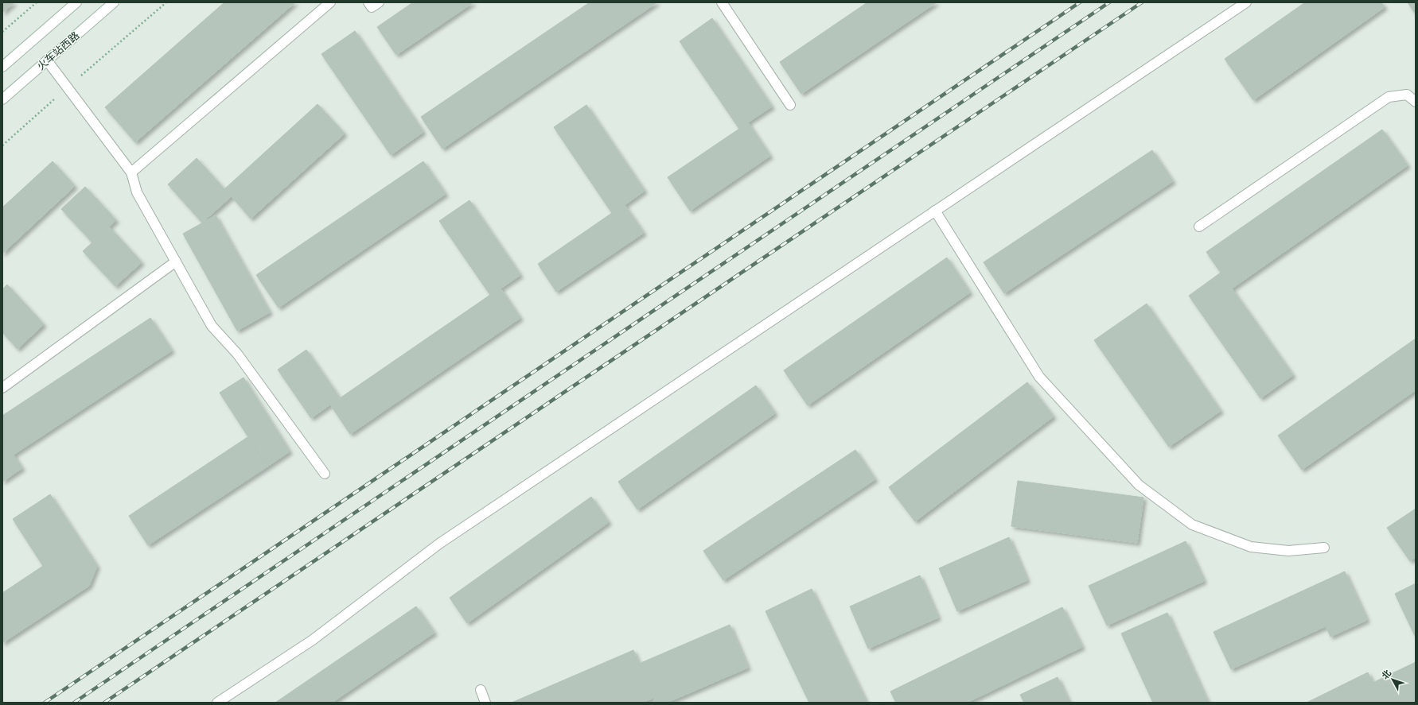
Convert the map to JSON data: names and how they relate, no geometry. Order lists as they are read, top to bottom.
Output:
{
  "streets": {
    "street": ["火车站西路"]
  },
  "north": "top left"
}
